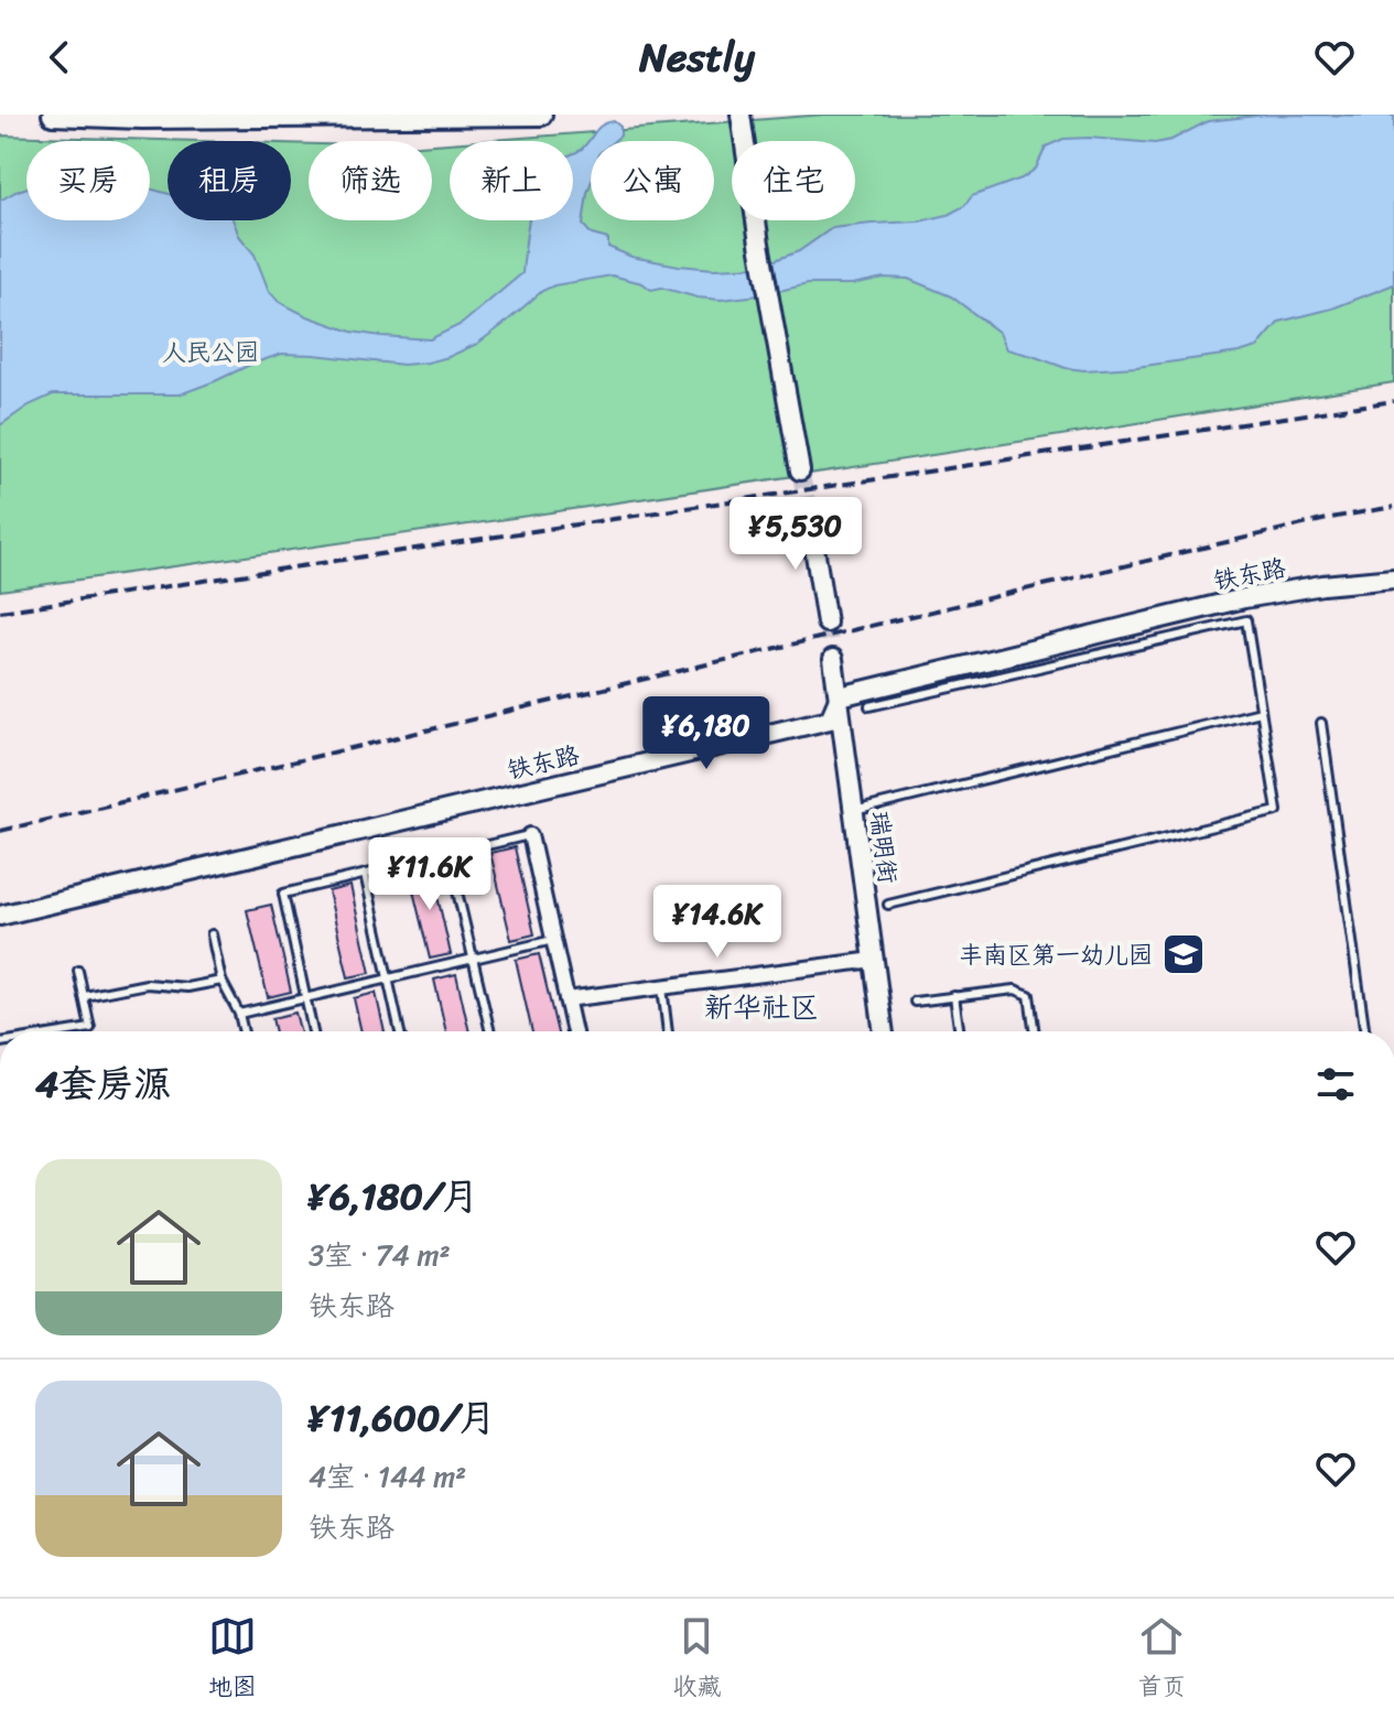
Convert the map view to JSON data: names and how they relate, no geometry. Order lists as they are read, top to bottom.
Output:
{
  "streets": {
    "street": ["铁东路", "瑞明街"]
  },
  "crossings": [
    ["铁东路", "瑞明街"]
  ],
  "districts": ["新华社区"],
  "parks": ["人民公园"],
  "places": {
    "school or university": ["丰南区第一幼儿园"]
  },
  "page": {
    "header": "Nestly",
    "chip": [
      "买房",
      "租房",
      "筛选",
      "新上",
      "公寓",
      "住宅"
    ],
    "price": [
      "¥5,530",
      "¥6,180",
      "¥11.6K",
      "¥14.6K"
    ],
    "heading": "4套房源",
    "list": [
      {
        "name": "¥6,180/月",
        "note": "3室 · 74 m² · 铁东路"
      },
      {
        "name": "¥11,600/月",
        "note": "4室 · 144 m² · 铁东路"
      }
    ],
    "tabs": ["地图", "收藏", "首页"]
  }
}
